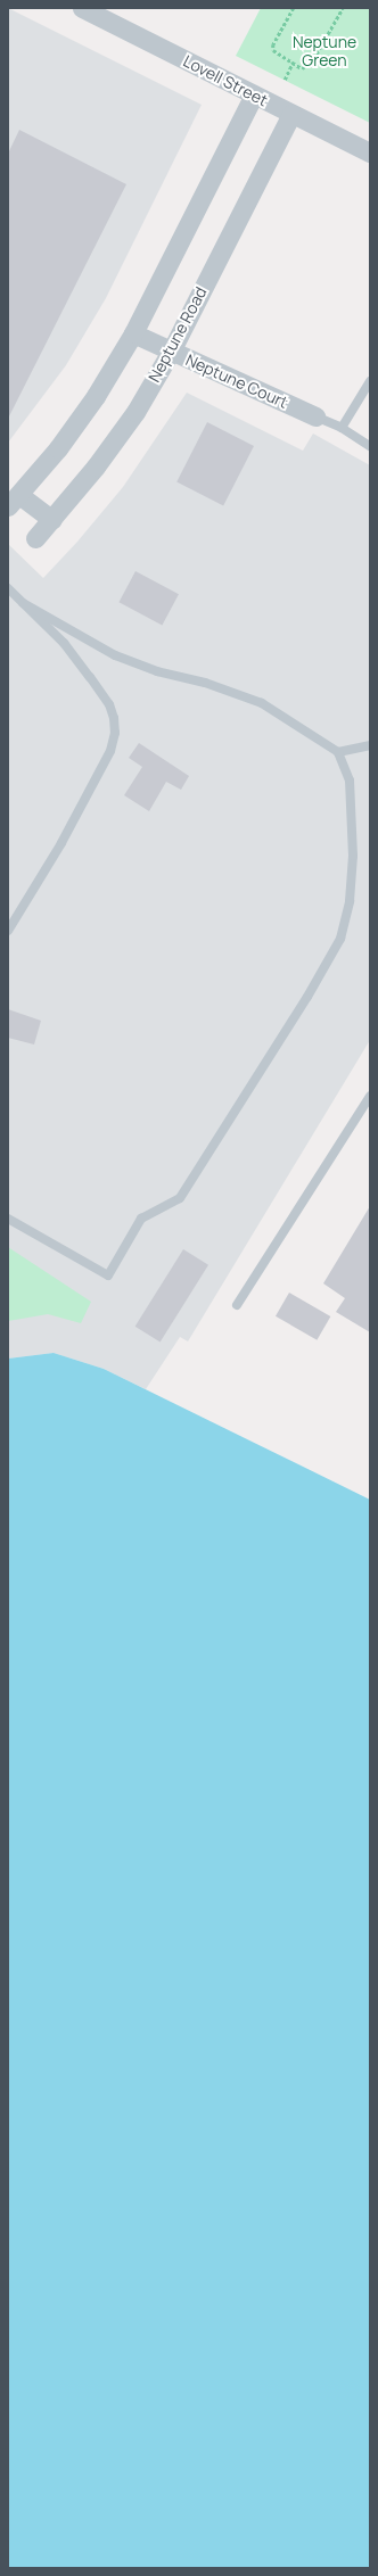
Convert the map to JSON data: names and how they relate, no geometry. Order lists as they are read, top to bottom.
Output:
{
  "streets": {
    "street": ["Lovell Street", "Neptune Road", "Neptune Court"]
  },
  "crossings": [
    ["Lovell Street", "Neptune Road"],
    ["Neptune Road", "Neptune Court"]
  ],
  "parks": ["Neptune Green"]
}
